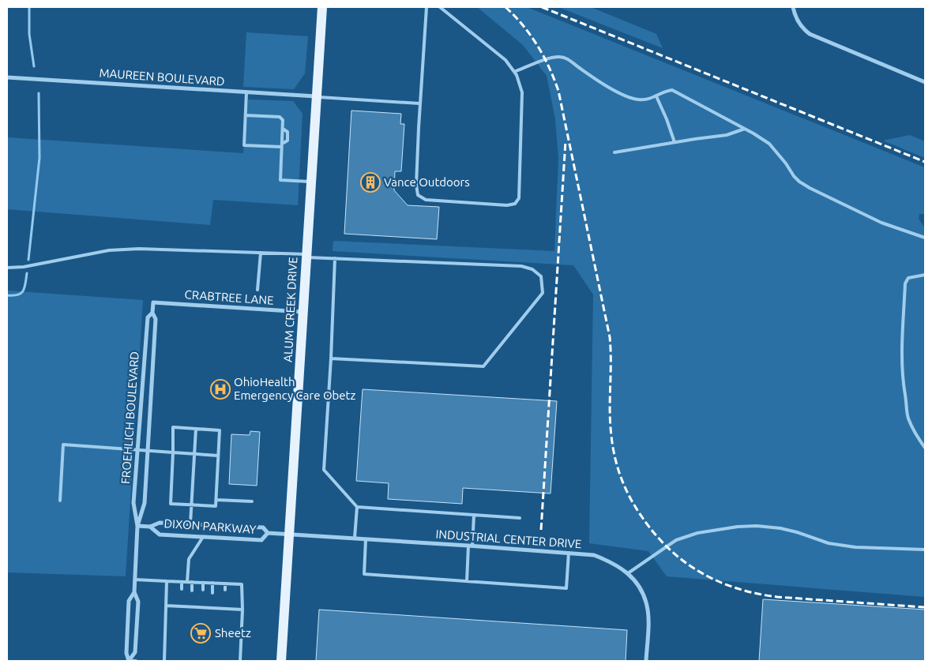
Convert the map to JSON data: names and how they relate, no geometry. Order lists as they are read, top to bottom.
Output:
{
  "streets": {
    "main road": ["ALUM CREEK DRIVE"],
    "street": [
      "MAUREEN BOULEVARD",
      "CRABTREE LANE",
      "FROEHLICH BOULEVARD",
      "DIXON PARKWAY",
      "INDUSTRIAL CENTER DRIVE"
    ]
  },
  "crossings": [
    ["MAUREEN BOULEVARD", "ALUM CREEK DRIVE"],
    ["CRABTREE LANE", "ALUM CREEK DRIVE"],
    ["CRABTREE LANE", "FROEHLICH BOULEVARD"],
    ["ALUM CREEK DRIVE", "DIXON PARKWAY"],
    ["ALUM CREEK DRIVE", "INDUSTRIAL CENTER DRIVE"],
    ["FROEHLICH BOULEVARD", "DIXON PARKWAY"],
    ["DIXON PARKWAY", "INDUSTRIAL CENTER DRIVE"]
  ],
  "places": {
    "building": ["Vance Outdoors"],
    "hospital": ["OhioHealth Emergency Care Obetz"],
    "supermarket": ["Sheetz"]
  }
}
